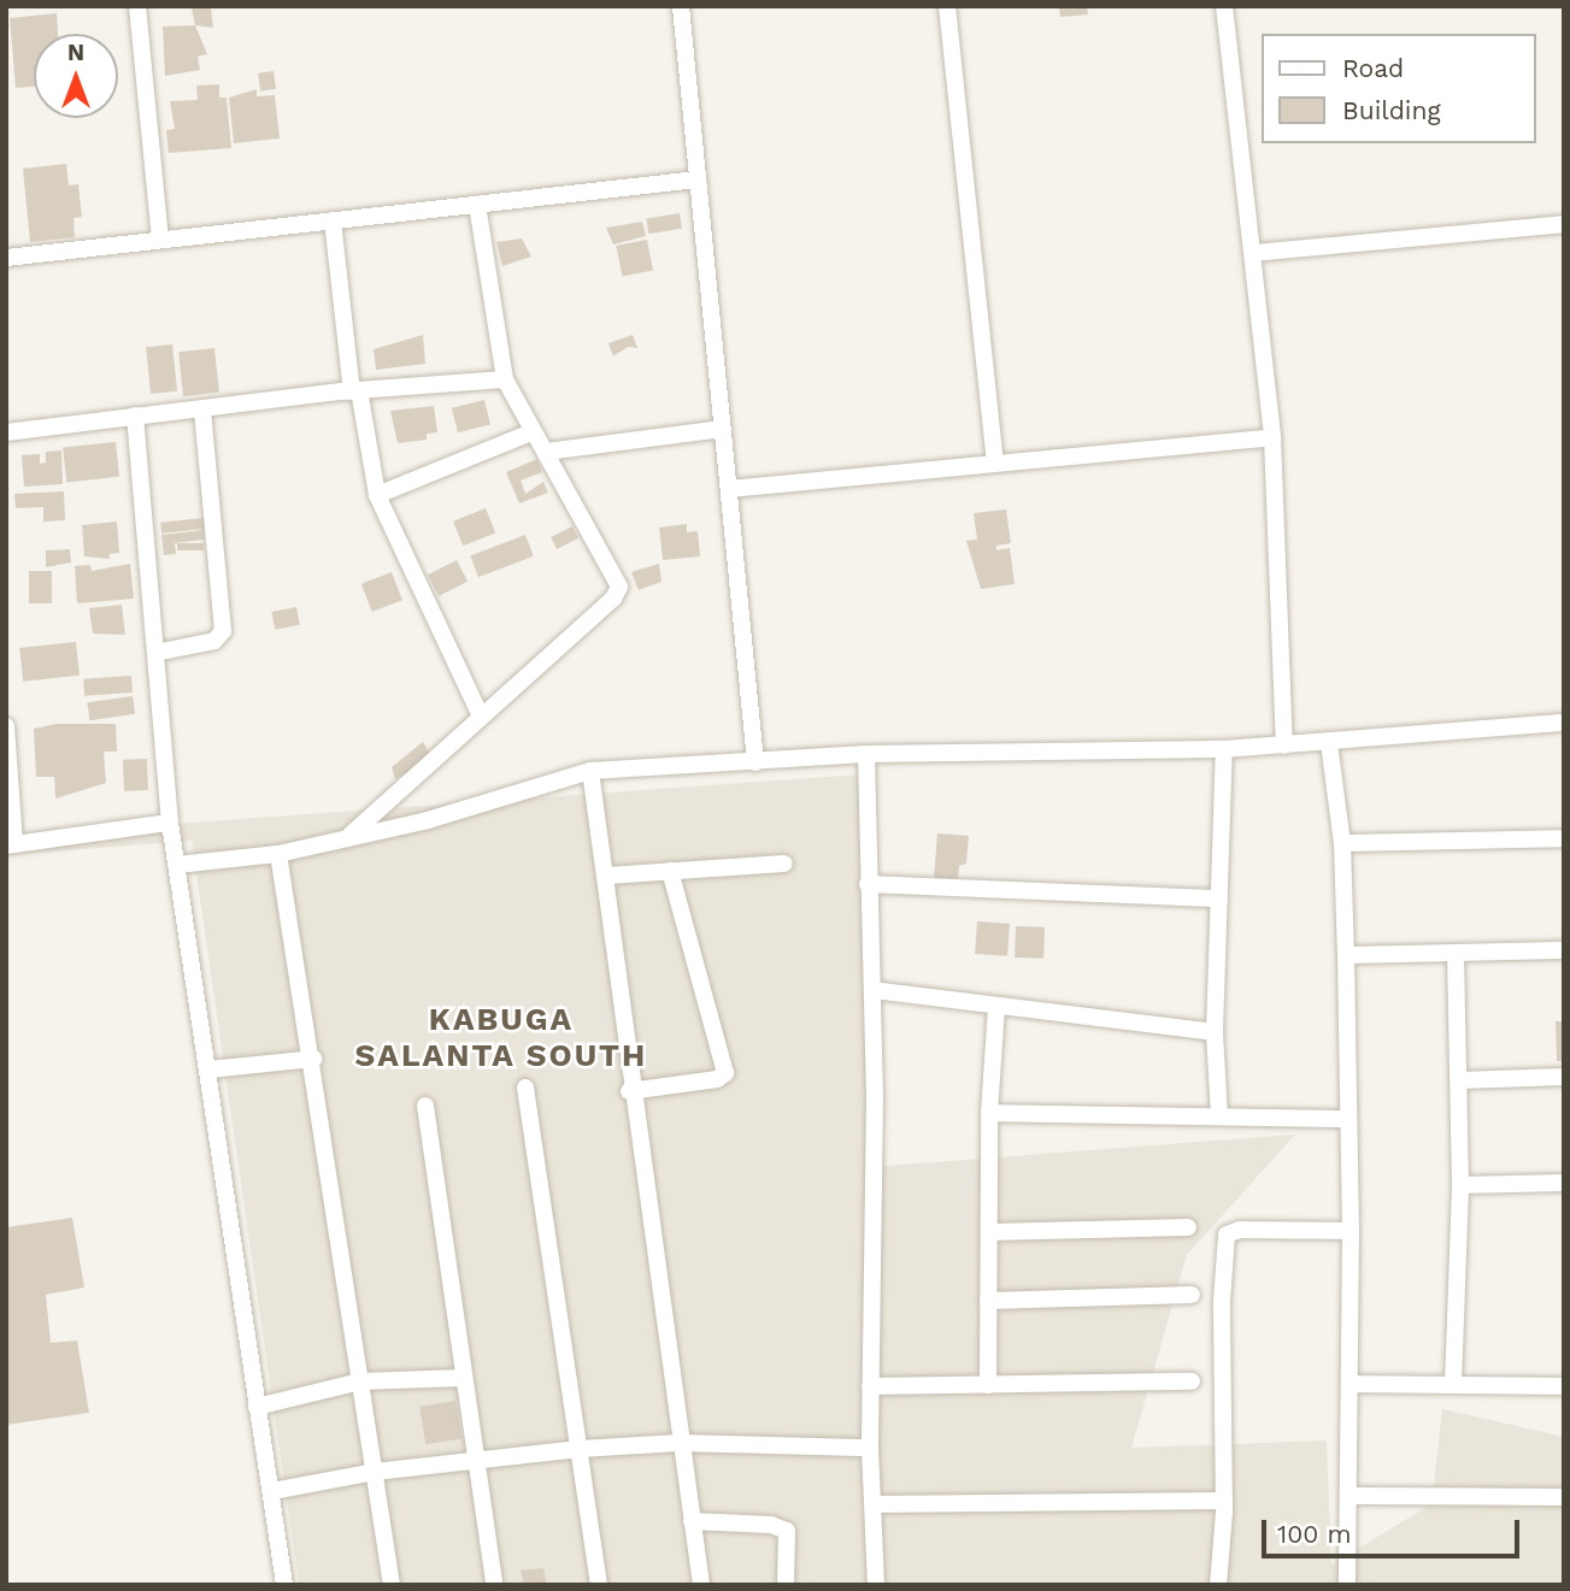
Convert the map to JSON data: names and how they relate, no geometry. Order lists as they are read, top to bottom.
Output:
{
  "districts": ["KABUGA SALANTA SOUTH"],
  "legend": ["Road", "Building"],
  "scale_bar": "100 m",
  "north": "top"
}
